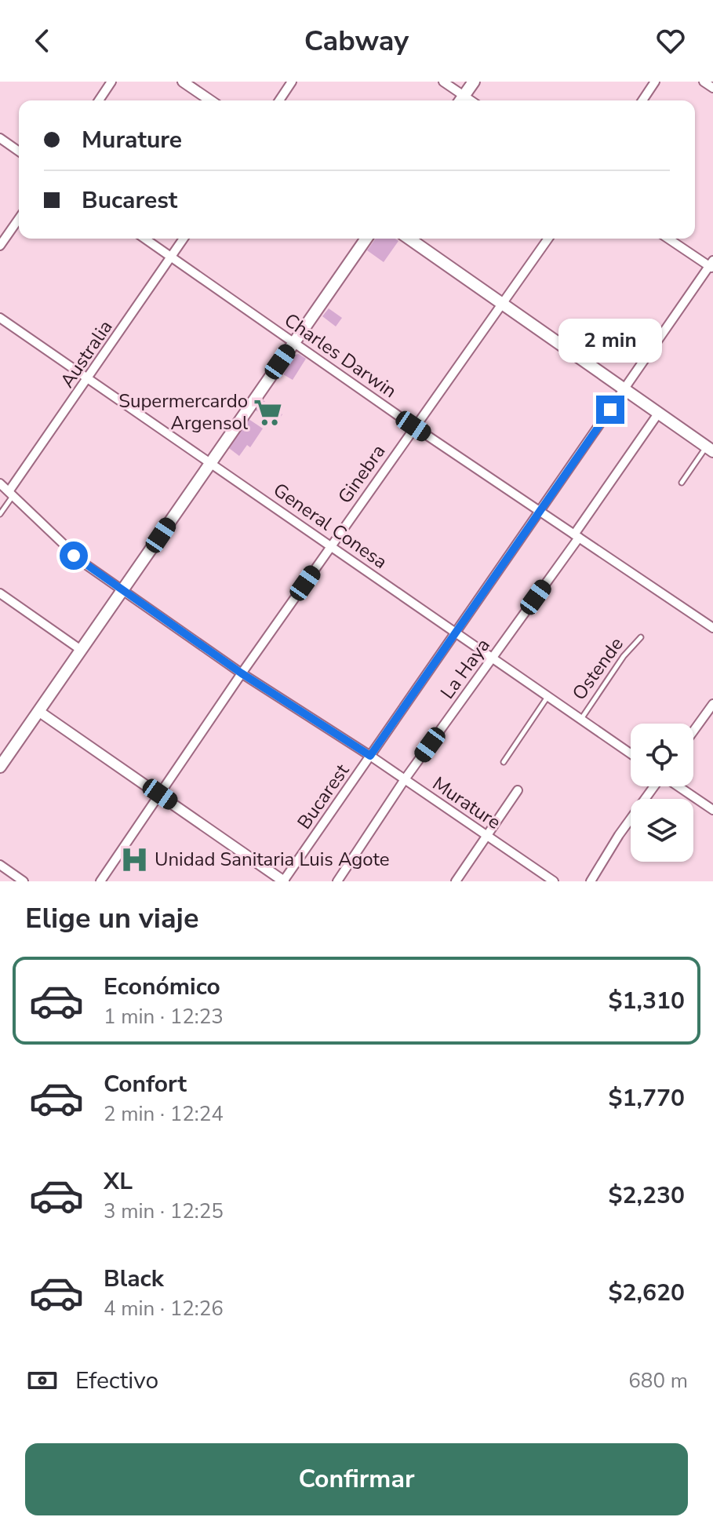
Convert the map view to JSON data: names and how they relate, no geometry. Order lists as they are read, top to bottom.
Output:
{
  "streets": {
    "street": [
      "Australia",
      "Charles Darwin",
      "Ginebra",
      "General Conesa",
      "La Haya",
      "Bucarest",
      "Murature"
    ],
    "lane": ["Ostende"]
  },
  "crossings": [
    ["Australia", "Charles Darwin"],
    ["Australia", "General Conesa"],
    ["Australia", "Murature"],
    ["Charles Darwin", "Ginebra"],
    ["Charles Darwin", "La Haya"],
    ["Charles Darwin", "Bucarest"],
    ["Ginebra", "General Conesa"],
    ["Ginebra", "Murature"],
    ["General Conesa", "La Haya"],
    ["General Conesa", "Ostende"],
    ["General Conesa", "Bucarest"],
    ["La Haya", "Murature"],
    ["Bucarest", "Murature"]
  ],
  "places": {
    "supermarket": ["Supermercardo Argensol"],
    "hospital": ["Unidad Sanitaria Luis Agote"]
  },
  "page": {
    "header": "Cabway",
    "banner": ["Murature", "Bucarest"],
    "bubble": "2 min",
    "heading": "Elige un viaje",
    "list": [
      {
        "name": "Económico",
        "note": "1 min · 12:23",
        "value": "$1,310"
      },
      {
        "name": "Confort",
        "note": "2 min · 12:24",
        "value": "$1,770"
      },
      {
        "name": "XL",
        "note": "3 min · 12:25",
        "value": "$2,230"
      },
      {
        "name": "Black",
        "note": "4 min · 12:26",
        "value": "$2,620"
      }
    ],
    "pay": ["Efectivo", "680 m"],
    "buttons": "Confirmar"
  }
}
